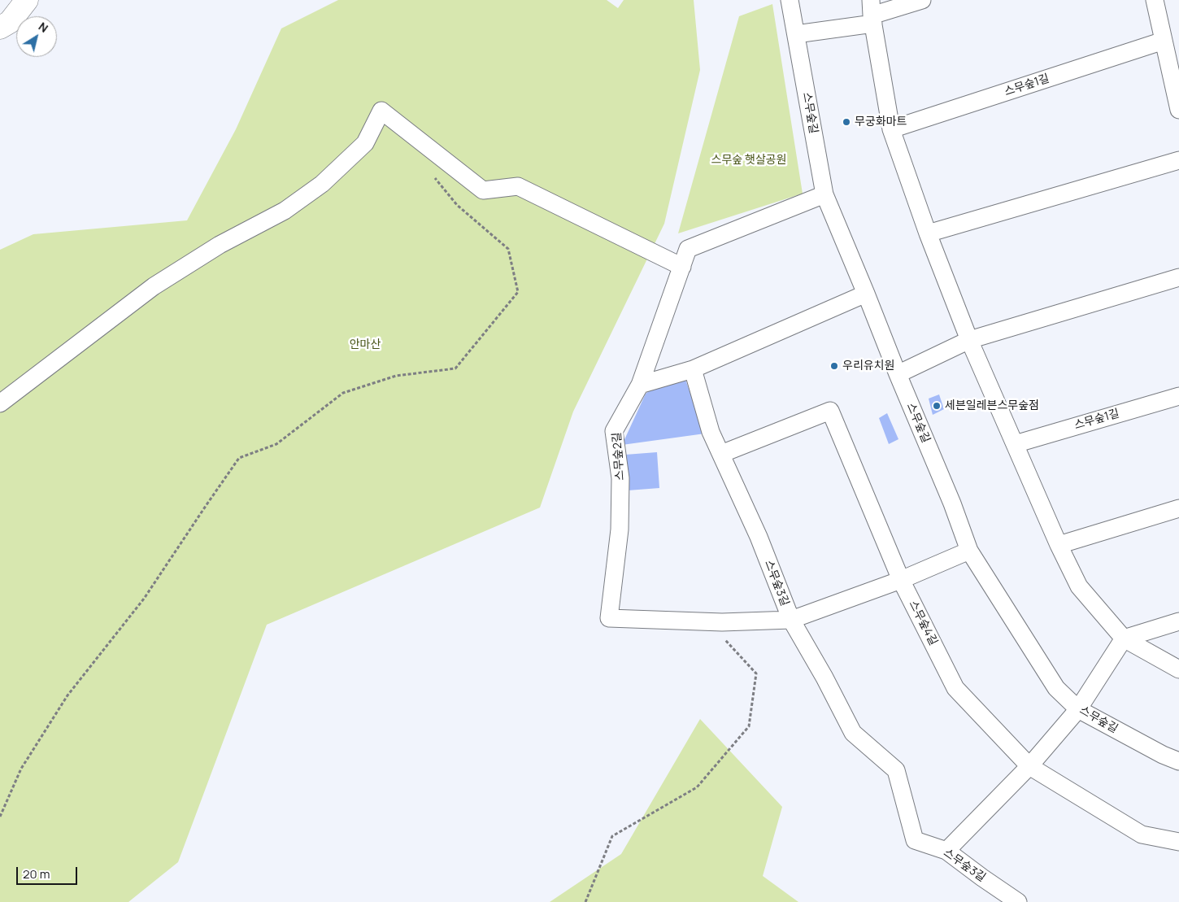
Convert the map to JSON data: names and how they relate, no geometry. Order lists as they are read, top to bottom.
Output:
{
  "streets": {
    "street": [
      "스무숲1길",
      "스무숲길",
      "스무숲2길",
      "스무숲3길",
      "스무숲4길"
    ]
  },
  "crossings": [
    ["스무숲길", "스무숲2길"],
    ["스무숲2길", "스무숲3길"],
    ["스무숲2길", "스무숲4길"],
    ["스무숲3길", "스무숲4길"]
  ],
  "parks": ["스무숲 햇살공원", "안마산"],
  "places": ["무궁화마트", "우리유치원", "세븐일레븐스무숲점"],
  "scale_bar": "20 m",
  "north": "top right"
}
